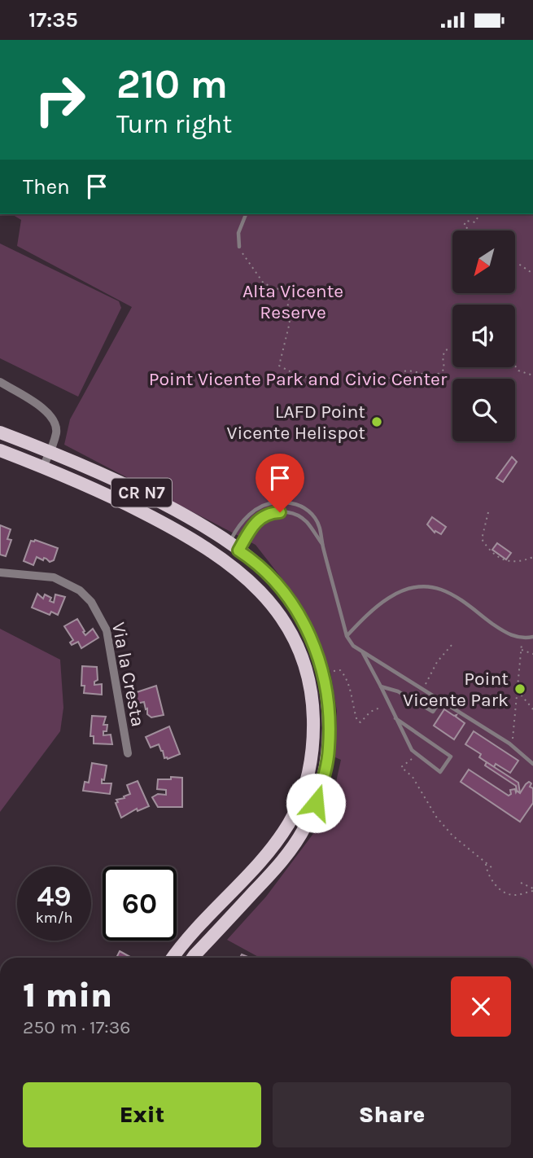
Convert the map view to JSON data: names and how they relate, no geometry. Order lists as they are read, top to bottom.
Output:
{
  "streets": {
    "main road": ["CR N7"],
    "street": ["Via la Cresta"]
  },
  "parks": ["Alta Vicente Reserve", "Point Vicente Park and Civic Center"],
  "places": ["LAFD Point Vicente Helispot", "Point Vicente Park"],
  "north": "bottom left",
  "page": {
    "status": "17:35",
    "turn": ["210 m", "Turn right"],
    "then": "Then",
    "speed": "49 km/h",
    "limit": "60",
    "heading": ["1 min", "250 m · 17:36"],
    "buttons": ["Exit", "Share"]
  }
}
